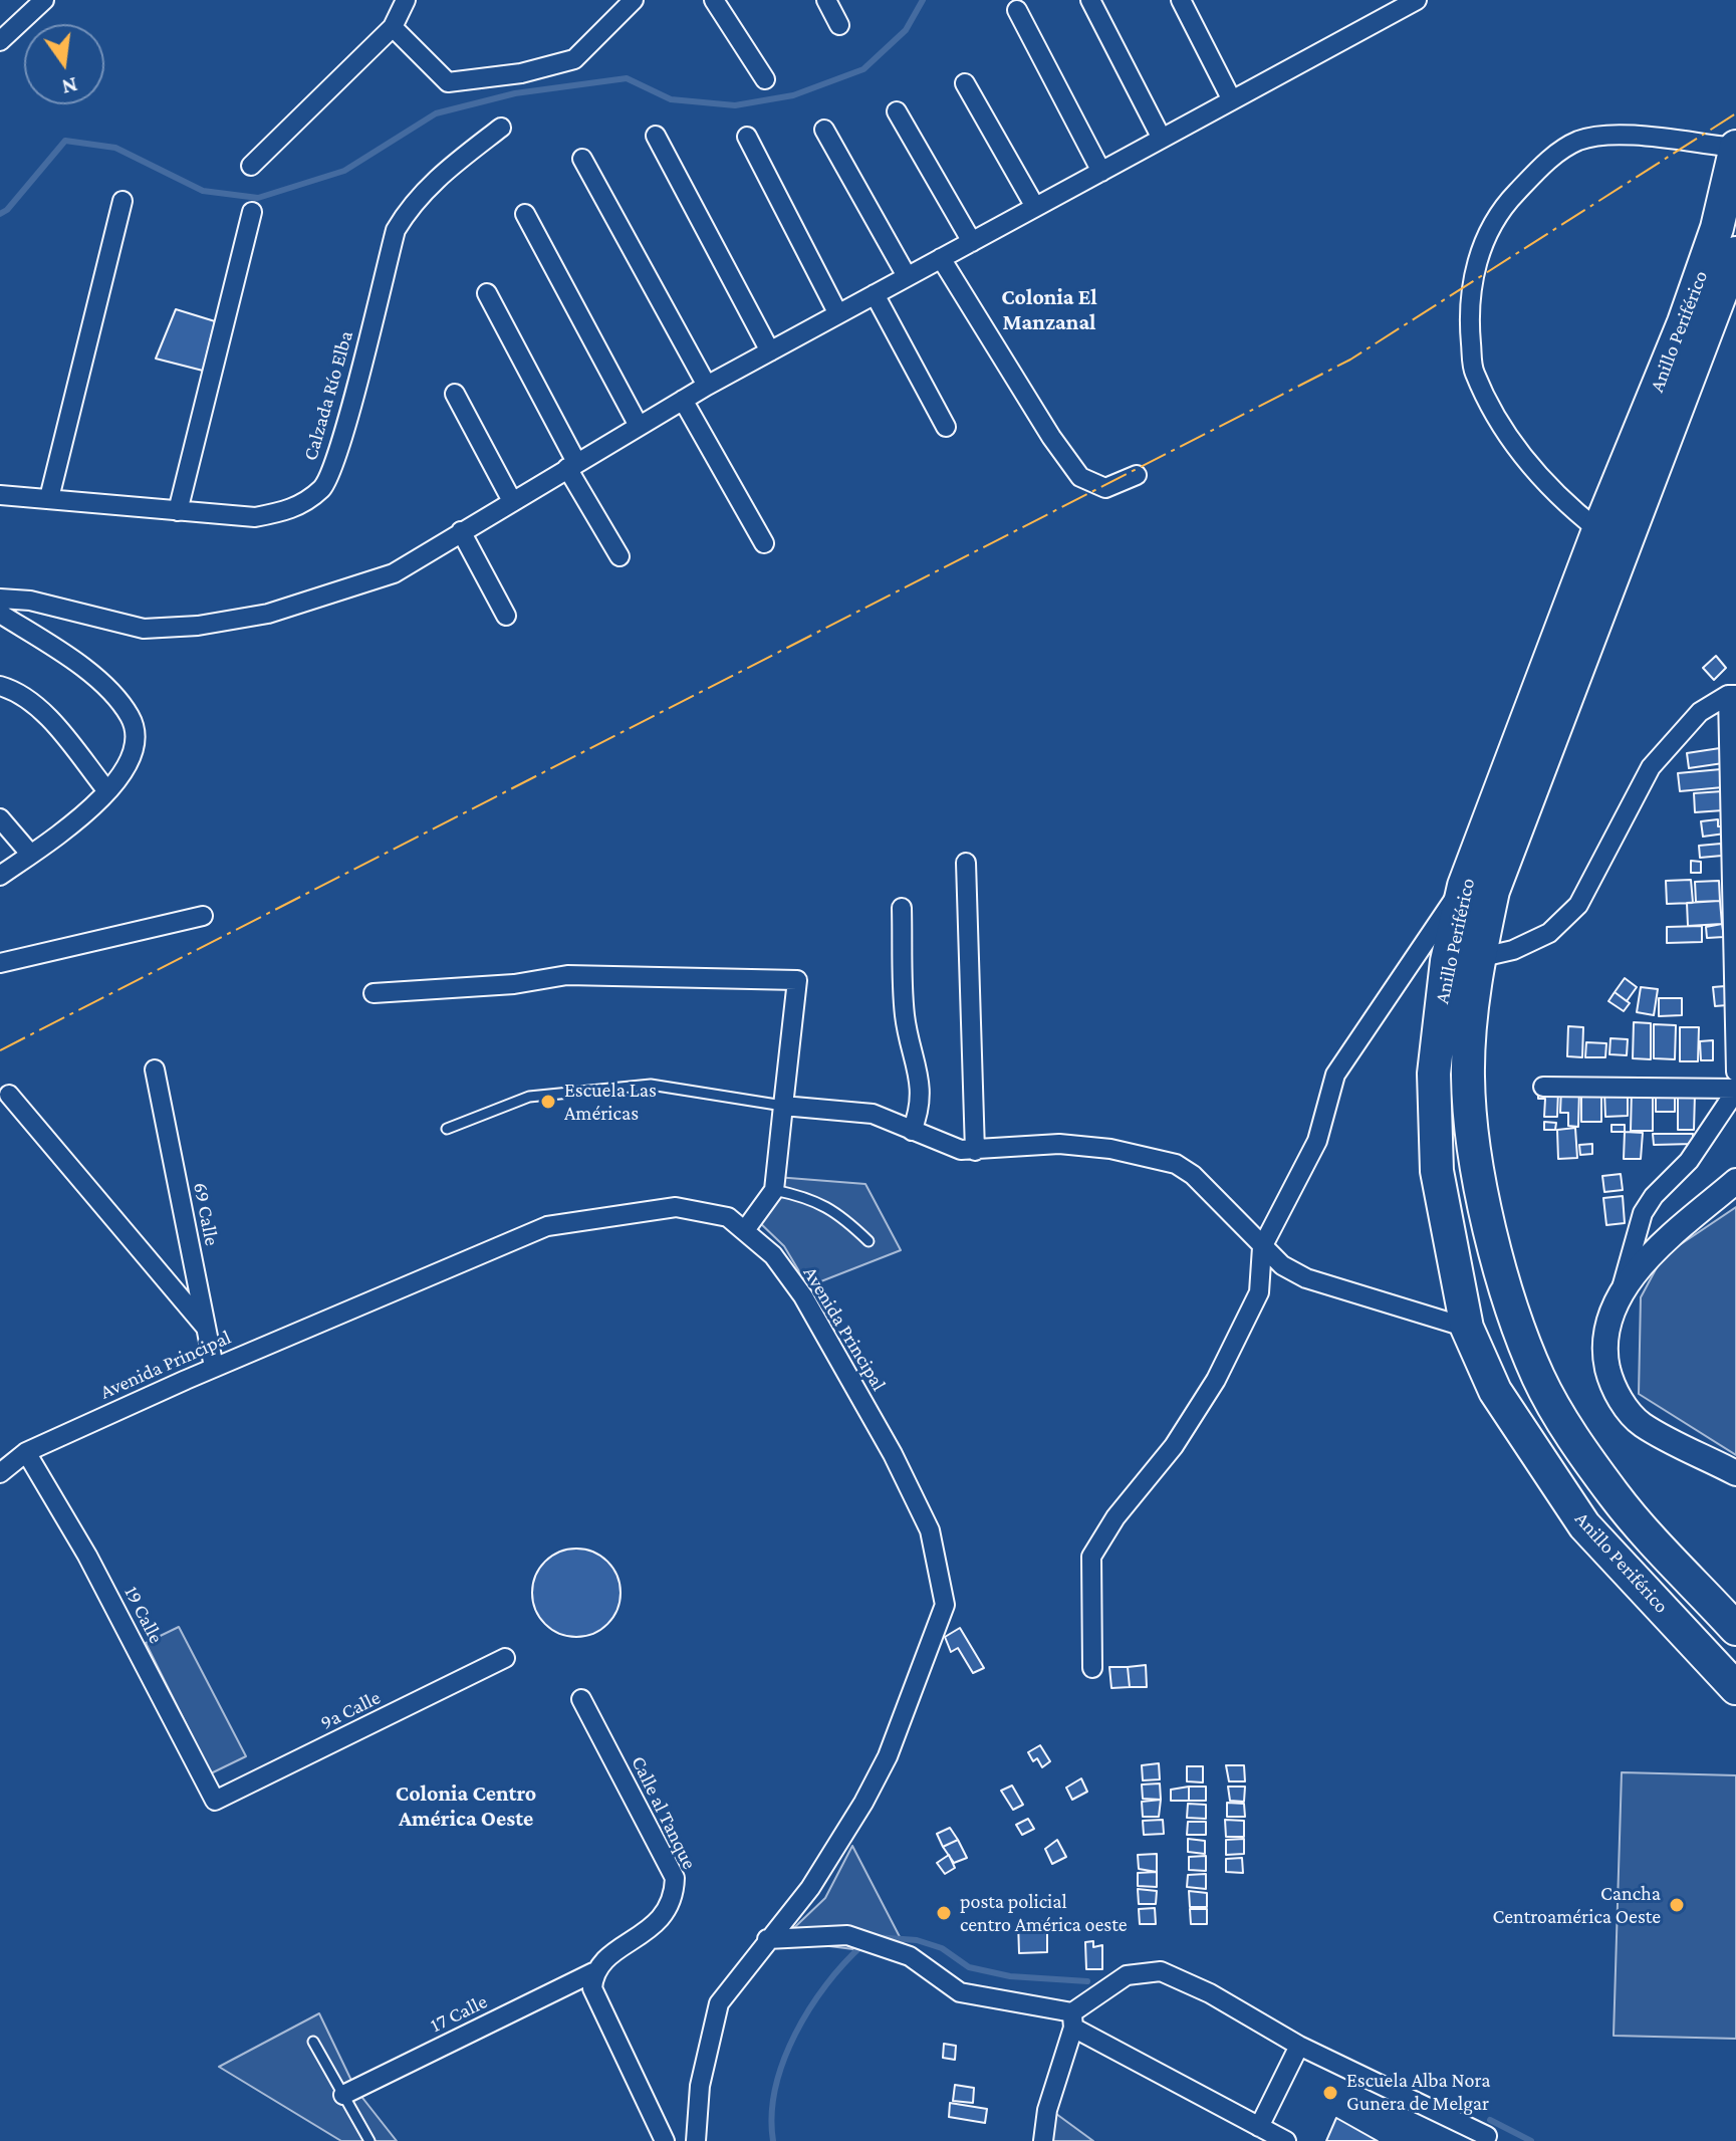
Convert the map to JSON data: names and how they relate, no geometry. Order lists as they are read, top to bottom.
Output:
{
  "streets": {
    "highway": ["Anillo Periférico"],
    "street": [
      "Calzada Río Elba",
      "69 Calle",
      "Avenida Principal",
      "19 Calle",
      "9a Calle",
      "Calle al Tanque",
      "17 Calle"
    ]
  },
  "crossings": [
    ["69 Calle", "Avenida Principal"],
    ["Avenida Principal", "19 Calle"],
    ["19 Calle", "9a Calle"],
    ["Calle al Tanque", "17 Calle"]
  ],
  "districts": ["Colonia El Manzanal", "Colonia Centro América Oeste"],
  "places": [
    "Escuela Las Américas",
    "Cancha Centroamérica Oeste",
    "posta policial centro América oeste",
    "Escuela Alba Nora Gunera de Melgar"
  ],
  "north": "bottom"
}
